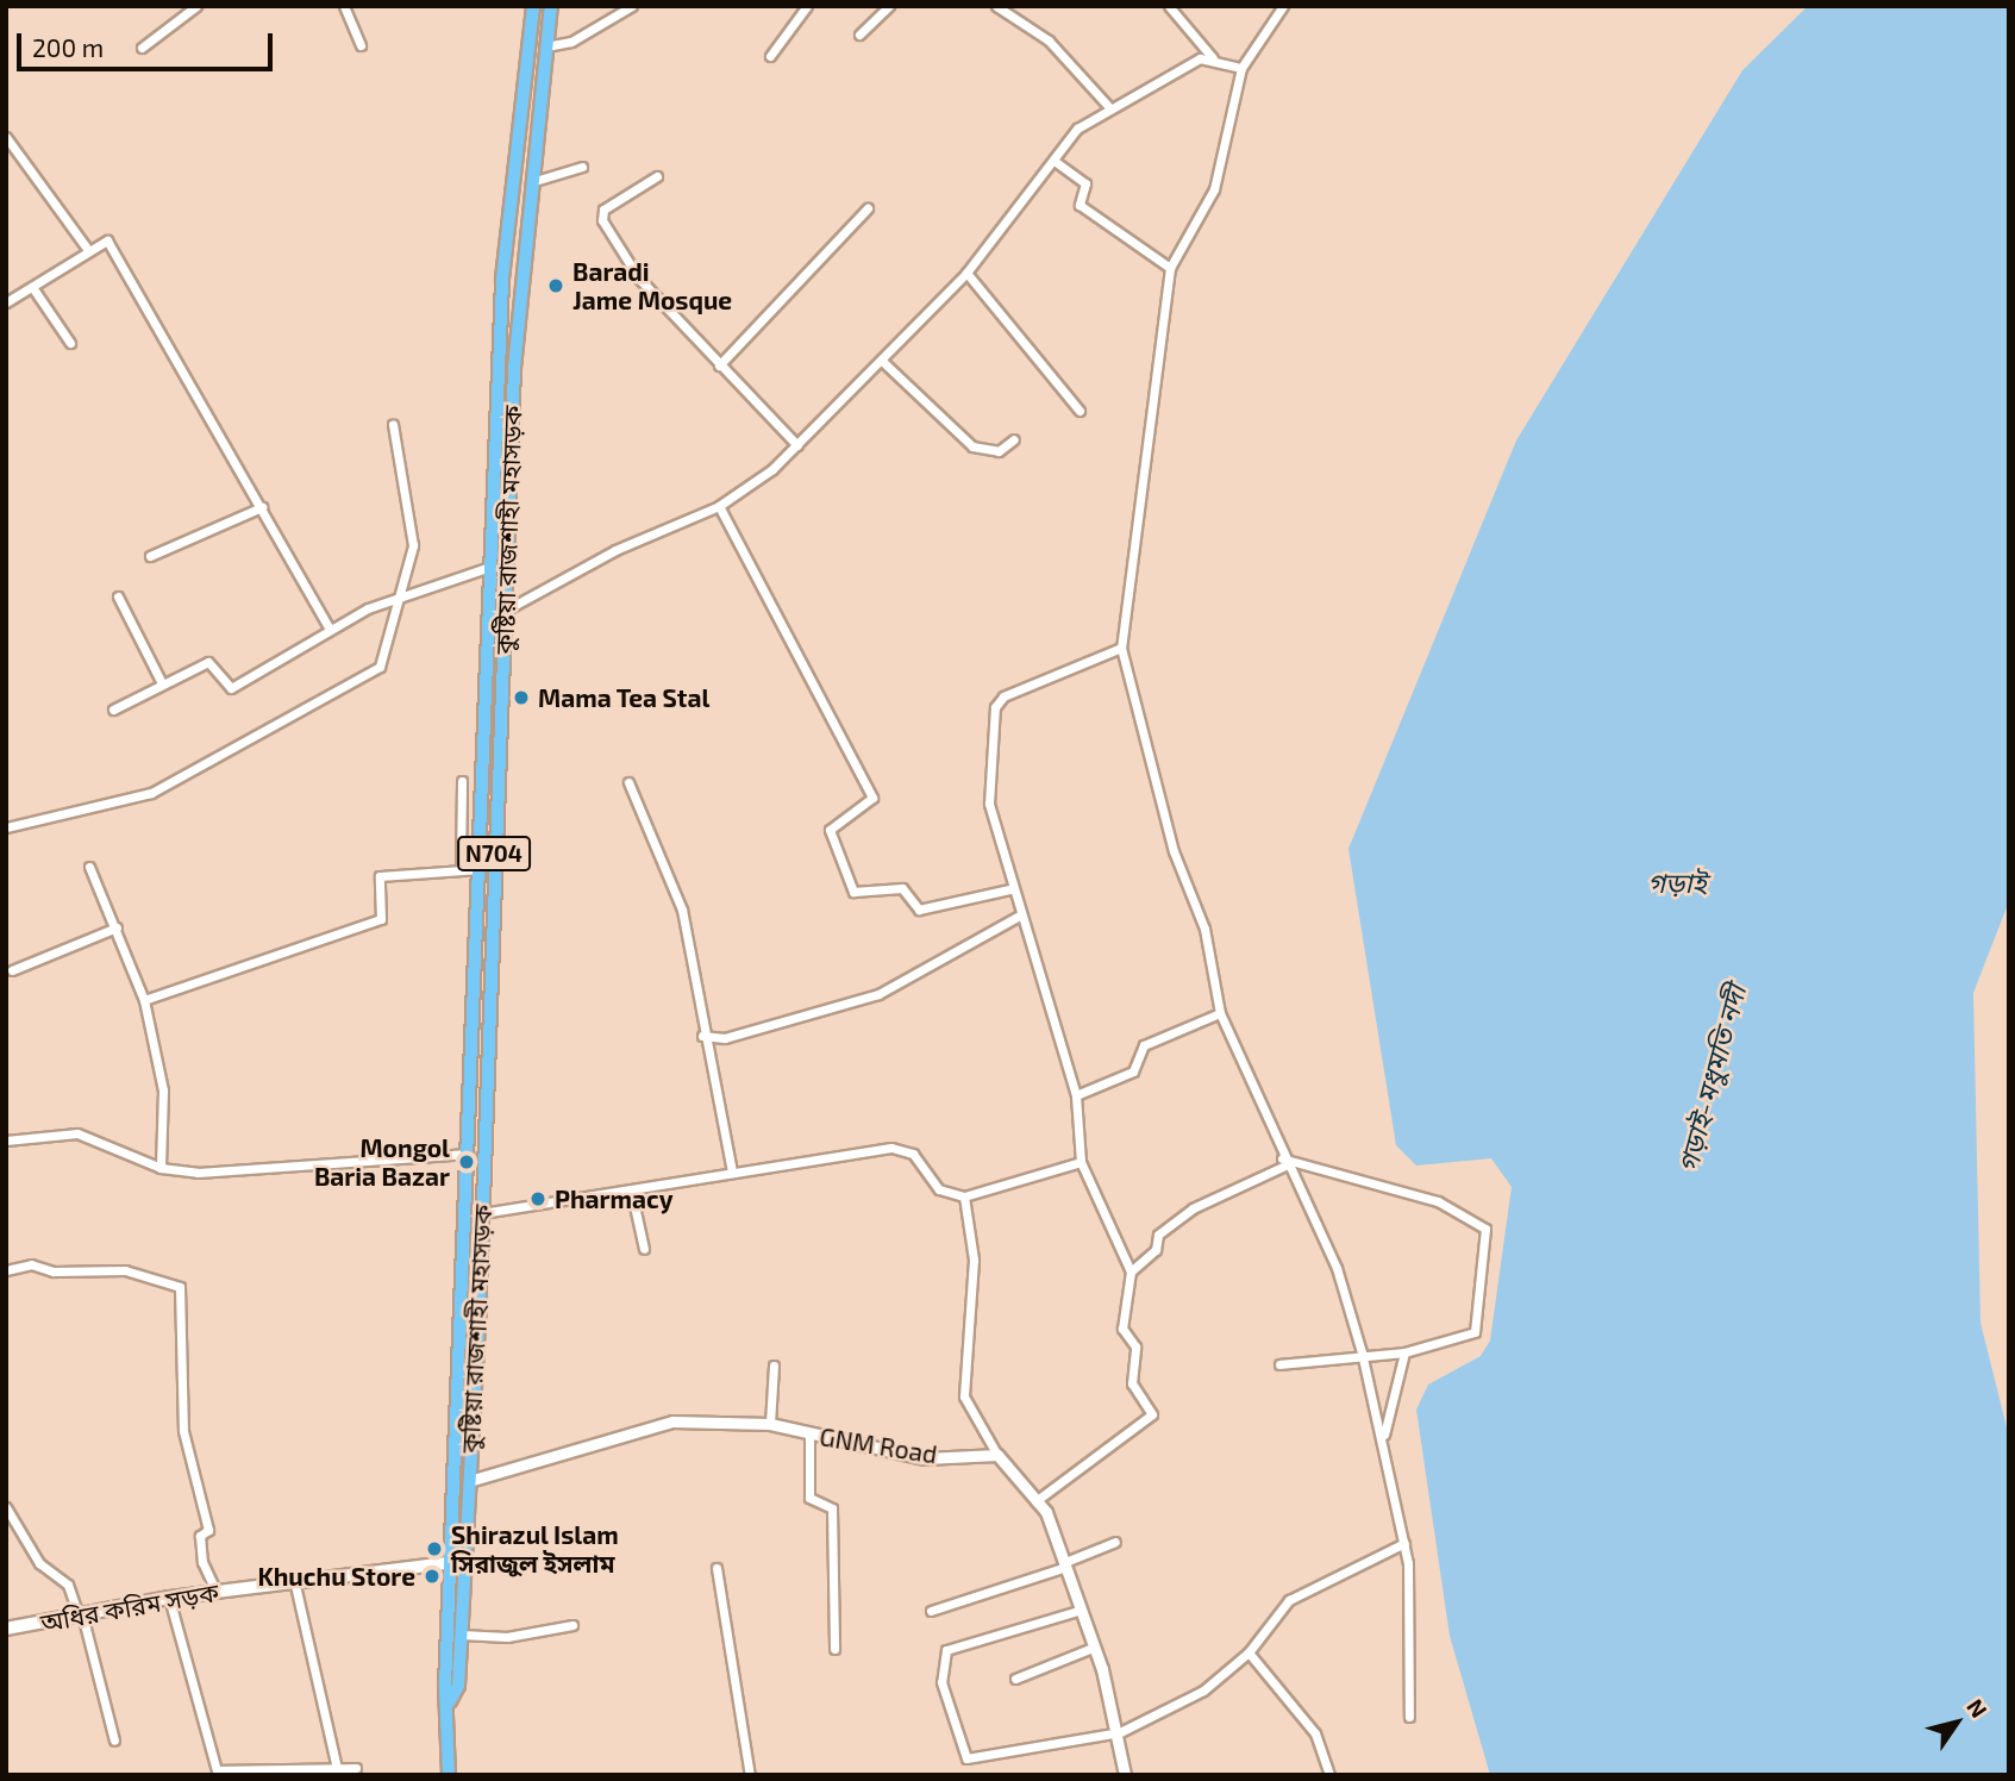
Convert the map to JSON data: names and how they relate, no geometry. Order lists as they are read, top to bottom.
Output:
{
  "streets": {
    "highway": ["কুষ্টিয়া রাজশাহী মহাসড়ক", "N704"],
    "main road": ["অধির করিম সড়ক"],
    "street": ["GNM Road"]
  },
  "crossings": [
    ["কুষ্টিয়া রাজশাহী মহাসড়ক", "GNM Road"],
    ["কুষ্টিয়া রাজশাহী মহাসড়ক", "অধির করিম সড়ক"]
  ],
  "water": ["গড়াই", "গড়াই-মধুমতি নদী"],
  "places": [
    "Baradi Jame Mosque",
    "Mama Tea Stal",
    "Mongol Baria Bazar",
    "Pharmacy",
    "Shirazul Islam সিরাজুল ইসলাম",
    "Khuchu Store"
  ],
  "scale_bar": "200 m",
  "north": "top right"
}
